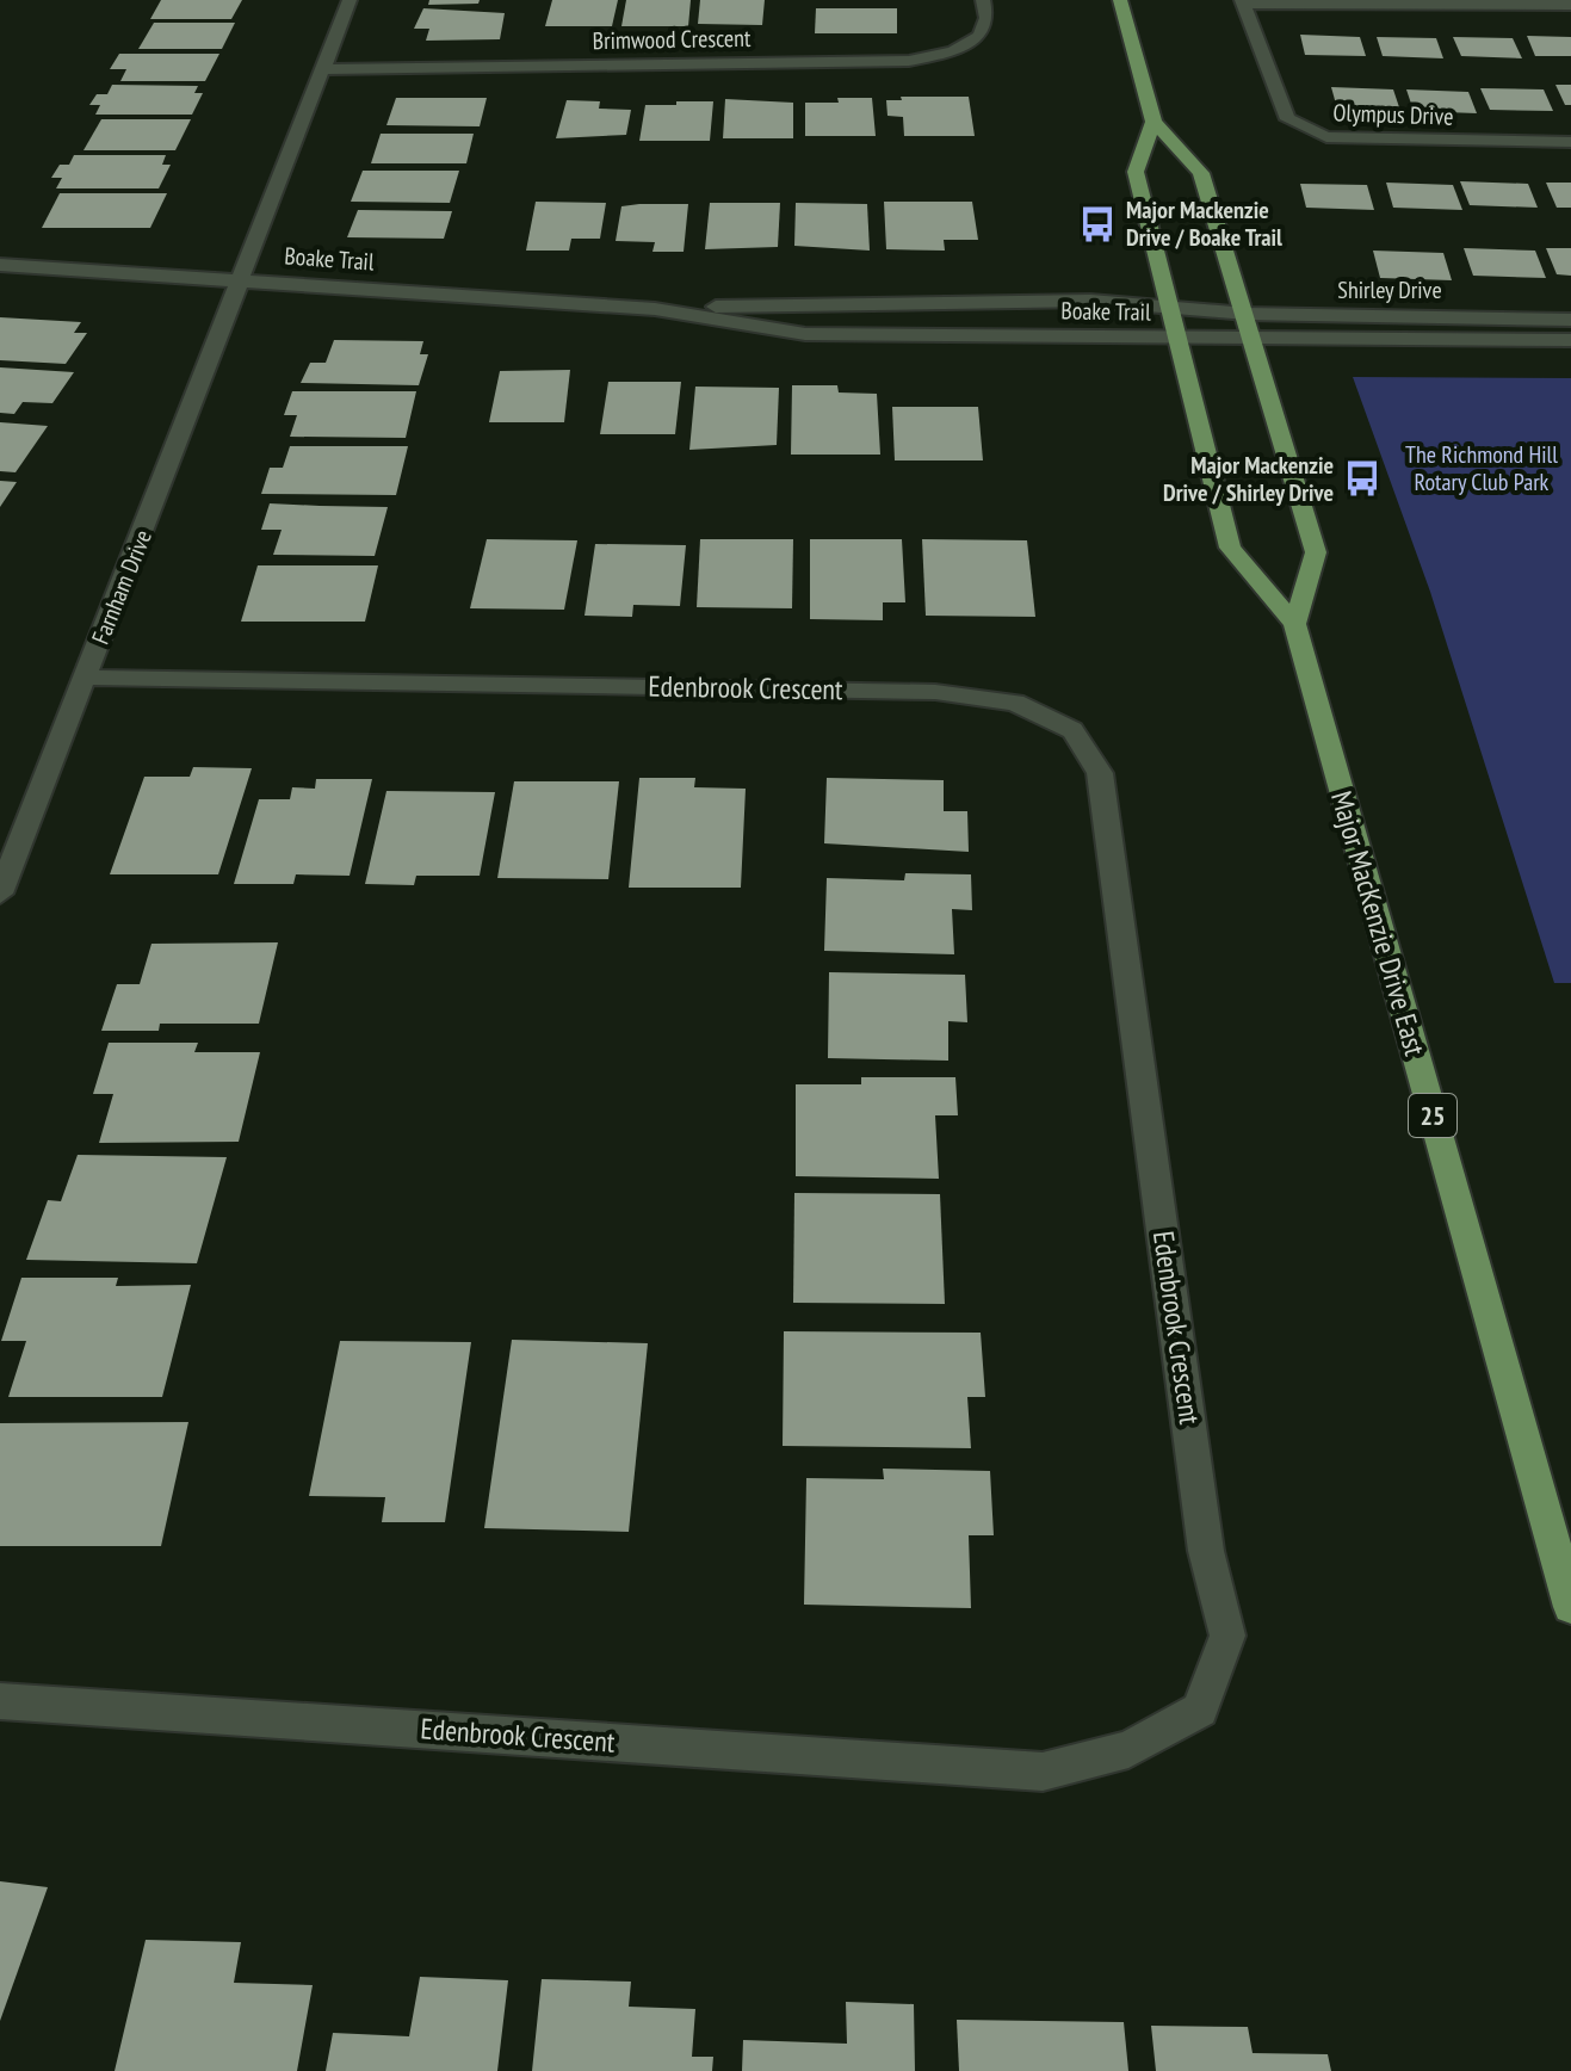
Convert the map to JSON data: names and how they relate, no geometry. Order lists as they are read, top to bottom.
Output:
{
  "streets": {
    "main road": ["Major MacKenzie Drive East", "25"],
    "street": [
      "Brimwood Crescent",
      "Olympus Drive",
      "Boake Trail",
      "Shirley Drive",
      "Farnham Drive",
      "Edenbrook Crescent"
    ]
  },
  "crossings": [
    ["Boake Trail", "Shirley Drive"],
    ["Boake Trail", "Farnham Drive"],
    ["Boake Trail", "Major MacKenzie Drive East"],
    ["Farnham Drive", "Edenbrook Crescent"]
  ],
  "parks": ["The Richmond Hill Rotary Club Park"],
  "places": {
    "bus stop": ["Major Mackenzie Drive / Boake Trail", "Major Mackenzie Drive / Shirley Drive"]
  }
}
